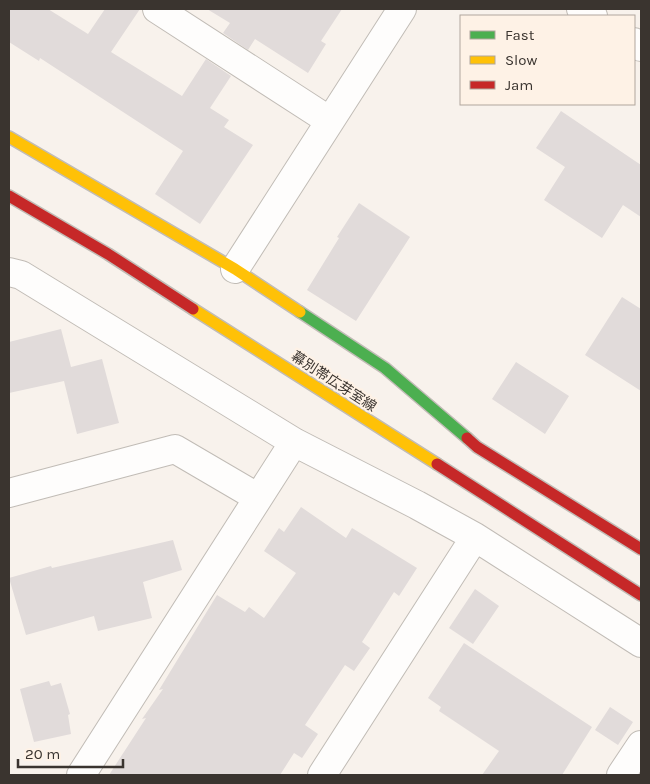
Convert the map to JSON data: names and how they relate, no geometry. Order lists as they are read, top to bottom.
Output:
{
  "streets": {
    "street": ["幕別帯広芽室線"]
  },
  "legend": ["Fast", "Slow", "Jam"],
  "scale_bar": "20 m"
}
